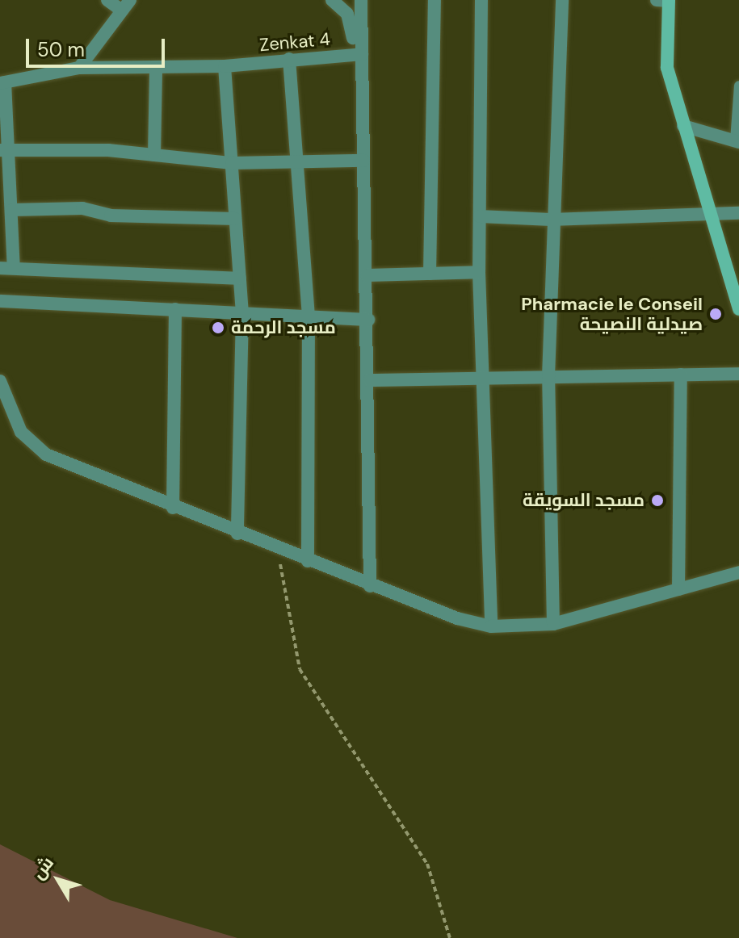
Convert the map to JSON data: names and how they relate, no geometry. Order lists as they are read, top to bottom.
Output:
{
  "streets": {
    "street": ["Zenkat 4"]
  },
  "places": ["Pharmacie le Conseil صيدلية النصيحة", "مسجد الرحمة", "مسجد السويقة"],
  "scale_bar": "50 m",
  "north": "top left"
}
